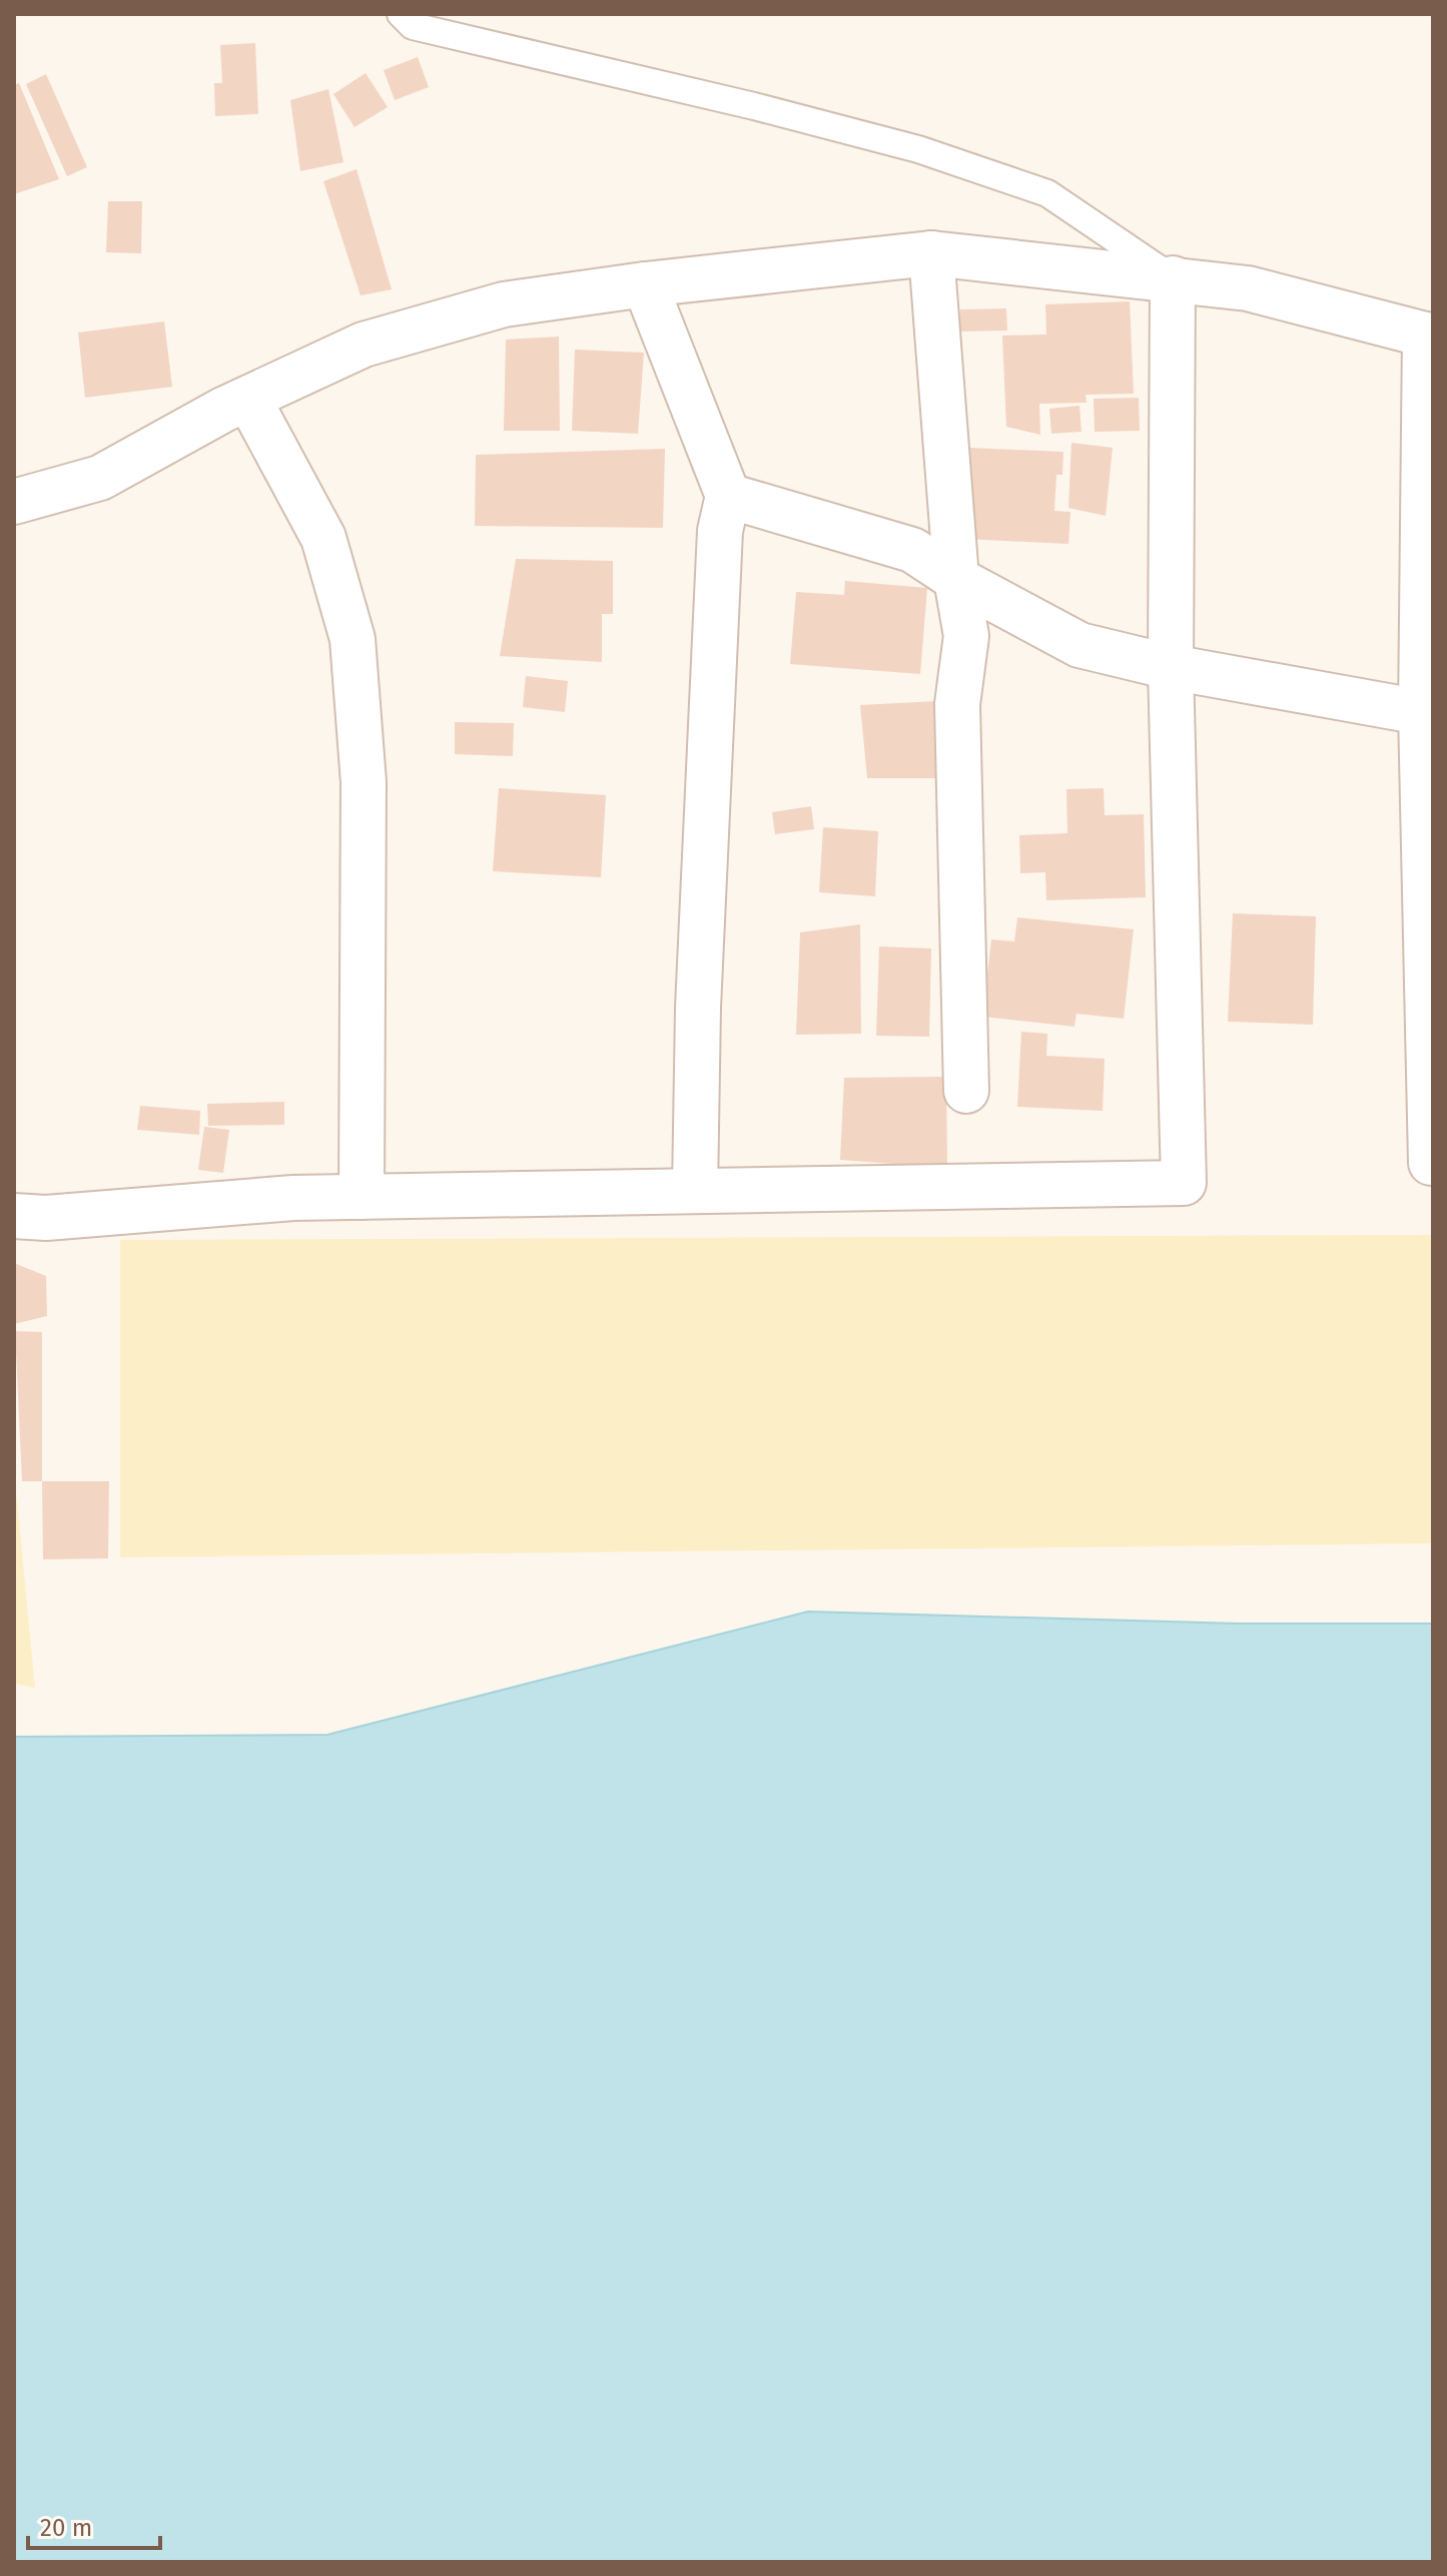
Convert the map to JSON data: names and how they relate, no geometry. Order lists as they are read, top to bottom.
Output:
{
  "scale_bar": "20 m"
}
